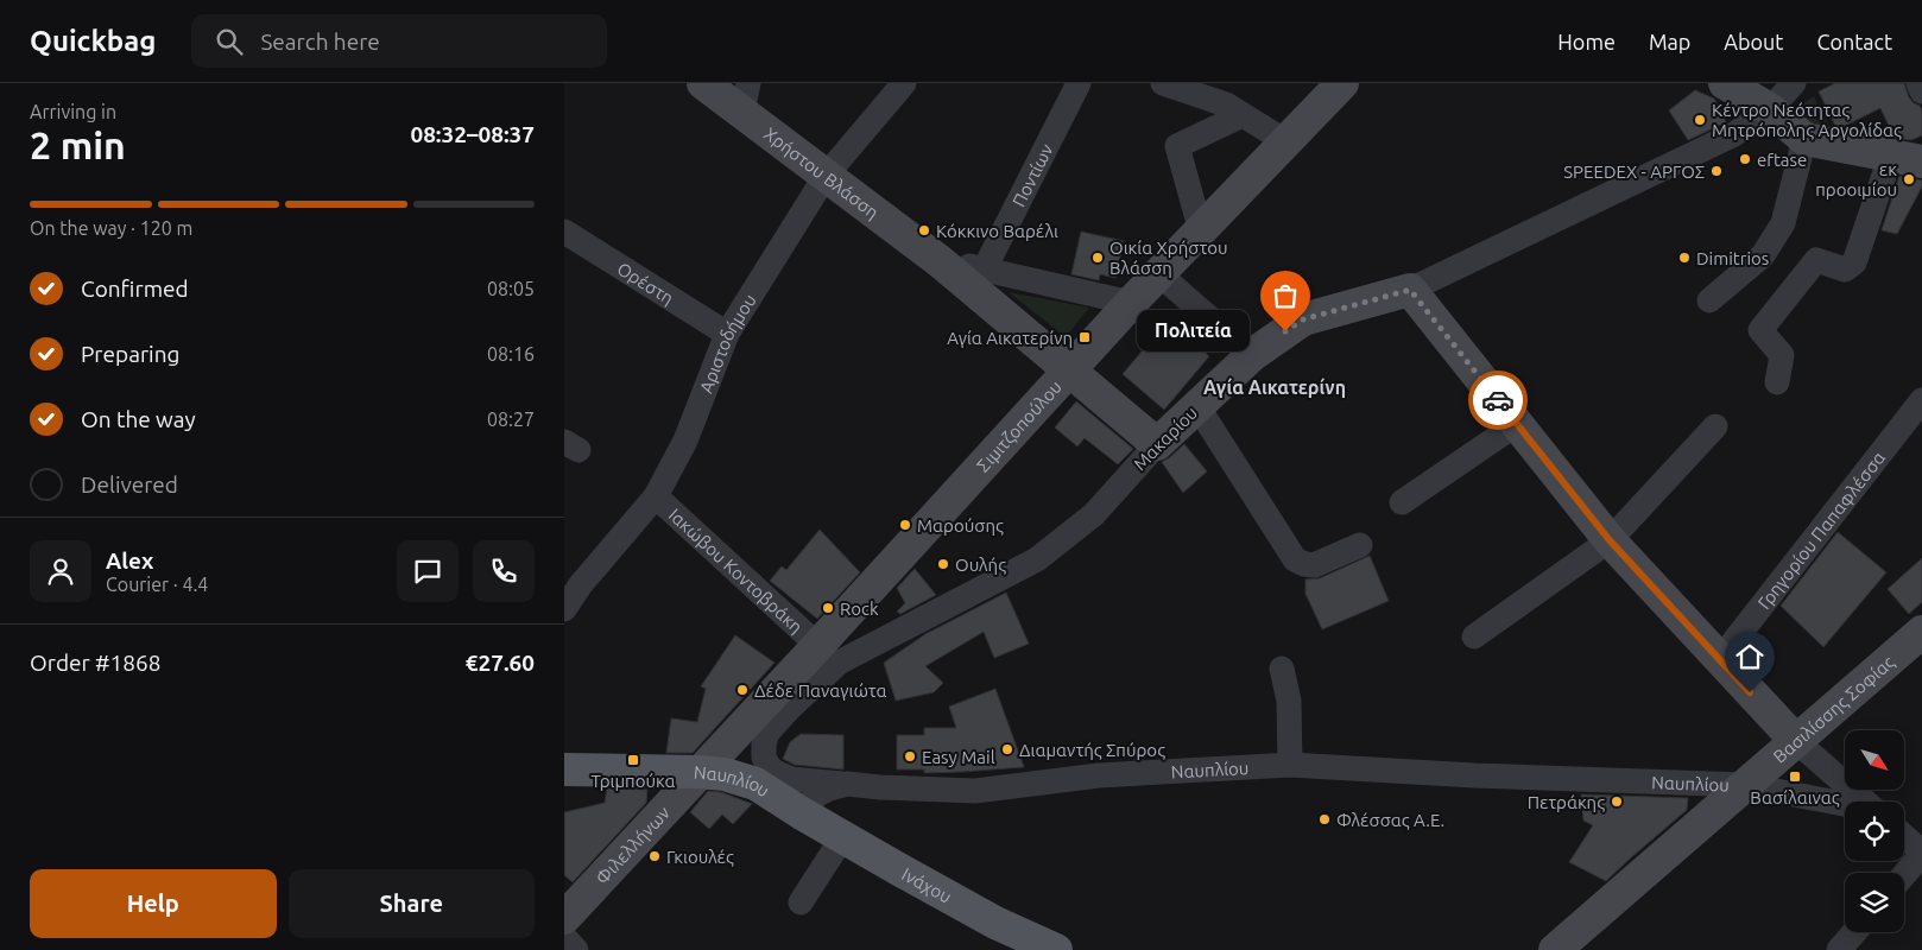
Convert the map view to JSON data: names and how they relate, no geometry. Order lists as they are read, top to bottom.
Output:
{
  "streets": {
    "main road": [
      "Χρήστου Βλάσση",
      "Σιμιτζοπούλου",
      "Μακαρίου",
      "Βασιλίσσης Σοφίας",
      "Ναυπλίου",
      "Φιλελλήνων",
      "Ινάχου"
    ],
    "street": [
      "Ποντίων",
      "Ορέστη",
      "Αριστοδήμου",
      "Γρηγορίου Παπαφλέσσα",
      "Ιακώβου Κοντοβράκη"
    ]
  },
  "crossings": [
    ["Χρήστου Βλάσση", "Ποντίων"],
    ["Χρήστου Βλάσση", "Αριστοδήμου"],
    ["Χρήστου Βλάσση", "Σιμιτζοπούλου"],
    ["Χρήστου Βλάσση", "Μακαρίου"],
    ["Ορέστη", "Αριστοδήμου"],
    ["Αριστοδήμου", "Ιακώβου Κοντοβράκη"],
    ["Σιμιτζοπούλου", "Ιακώβου Κοντοβράκη"],
    ["Σιμιτζοπούλου", "Ναυπλίου"],
    ["Σιμιτζοπούλου", "Φιλελλήνων"],
    ["Μακαρίου", "Ναυπλίου"],
    ["Βασιλίσσης Σοφίας", "Ναυπλίου"],
    ["Ναυπλίου", "Φιλελλήνων"],
    ["Ναυπλίου", "Ινάχου"]
  ],
  "districts": ["Αγία Αικατερίνη"],
  "places": {
    "other": [
      "Κέντρο Νεότητας Μητρόπολης Αργολίδας",
      "eftase",
      "SPEEDEX - ΑΡΓΟΣ",
      "εκ προοιμίου",
      "Κόκκινο Βαρέλι",
      "Οικία Χρήστου Βλάσση",
      "Dimitrios",
      "Πολιτεία",
      "Μαρούσης",
      "Ουλής",
      "Rock",
      "Δέδε Παναγιώτα",
      "Διαμαντής Σπύρος",
      "Easy Mail",
      "Πετράκης",
      "Φλέσσας Α.Ε.",
      "Γκιουλές"
    ],
    "transit": ["Αγία Αικατερίνη", "Τριμπούκα", "Βασίλαινας"]
  },
  "north": "bottom right",
  "page": {
    "header": "Quickbag",
    "search": "Search here",
    "nav": [
      "Home",
      "Map",
      "About",
      "Contact"
    ],
    "heading": ["2 min", "Arriving in", "08:32–08:37"],
    "panel": [
      "Alex",
      "Courier · 4.4",
      "Order #1868",
      "€27.60"
    ],
    "bar": "On the way · 120 m",
    "list": [
      ["Confirmed", "08:05"],
      ["Preparing", "08:16"],
      ["On the way", "08:27"],
      "Delivered"
    ],
    "bubble": "Πολιτεία",
    "buttons": ["Help", "Share"]
  }
}
